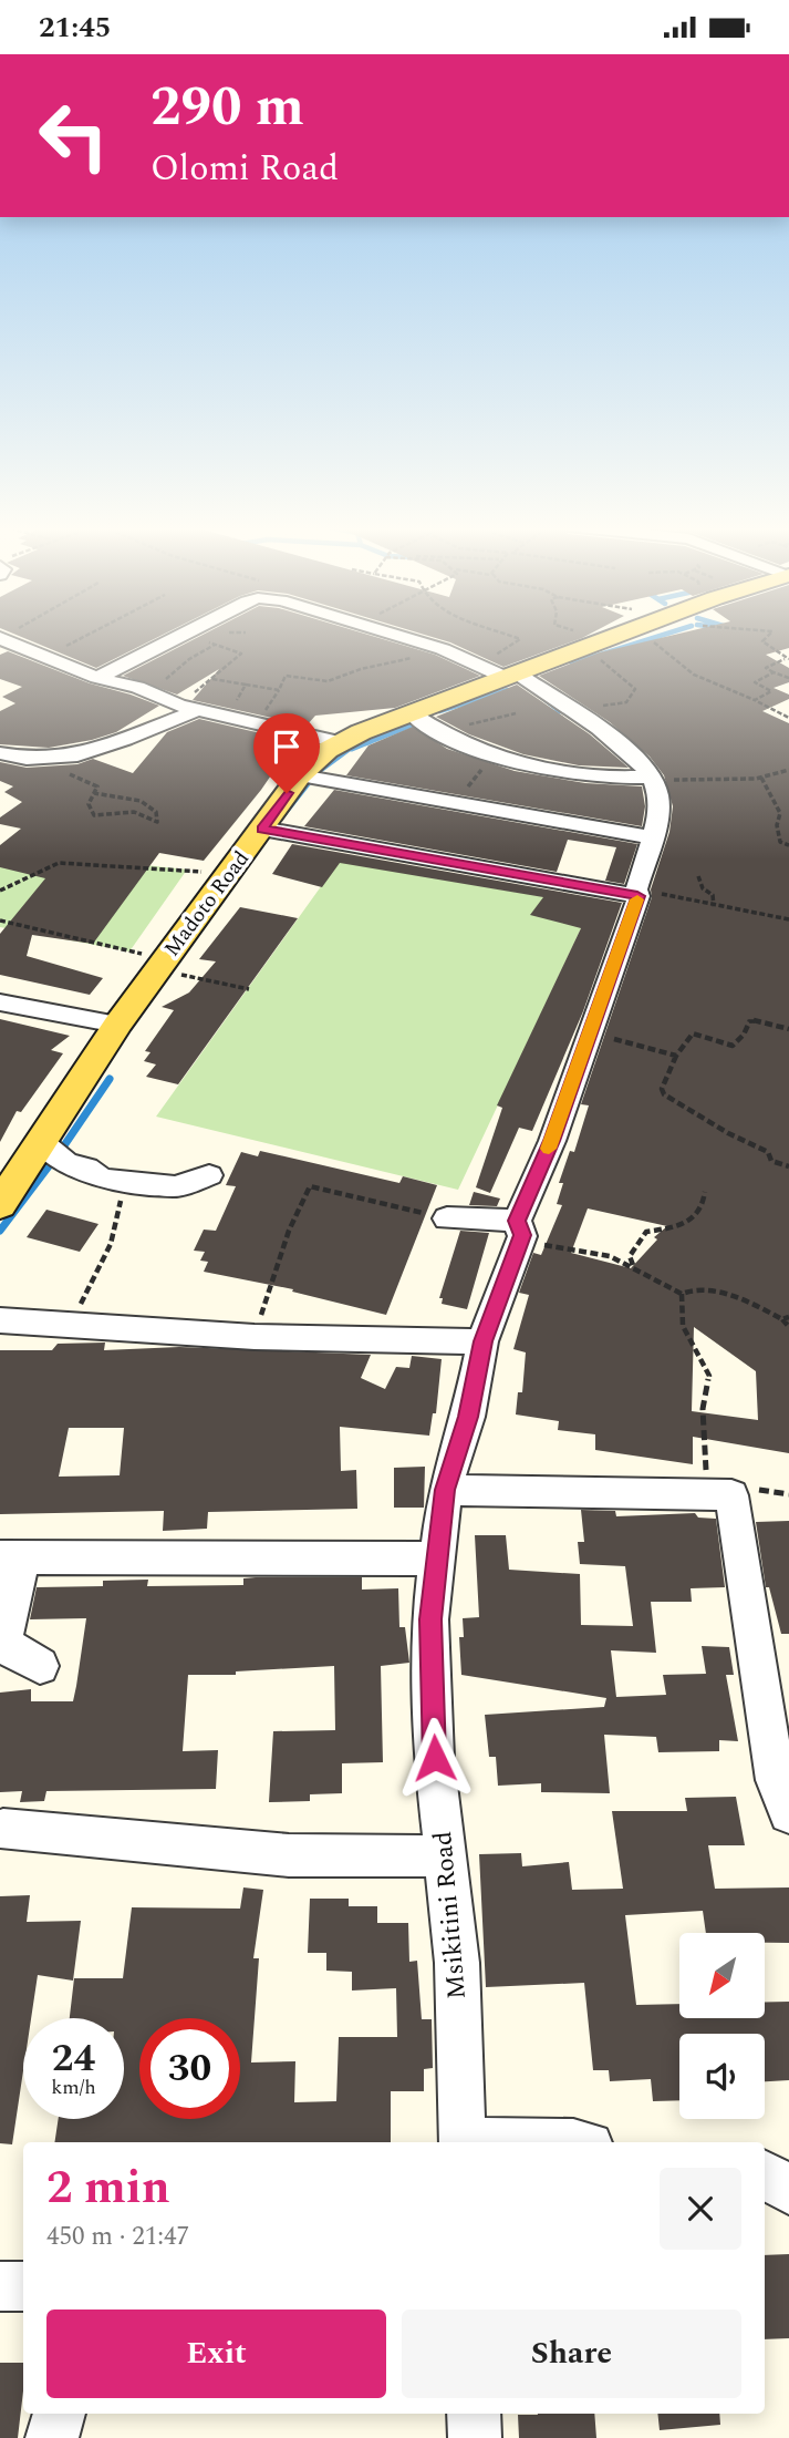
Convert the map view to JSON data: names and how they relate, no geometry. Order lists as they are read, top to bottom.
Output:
{
  "streets": {
    "main road": ["Madoto Road"],
    "street": ["Msikitini Road"]
  },
  "north": "bottom left",
  "page": {
    "status": "21:45",
    "turn": ["290 m", "Olomi Road"],
    "speed": "24 km/h",
    "limit": "30",
    "heading": ["2 min", "450 m · 21:47"],
    "buttons": ["Exit", "Share"]
  }
}
